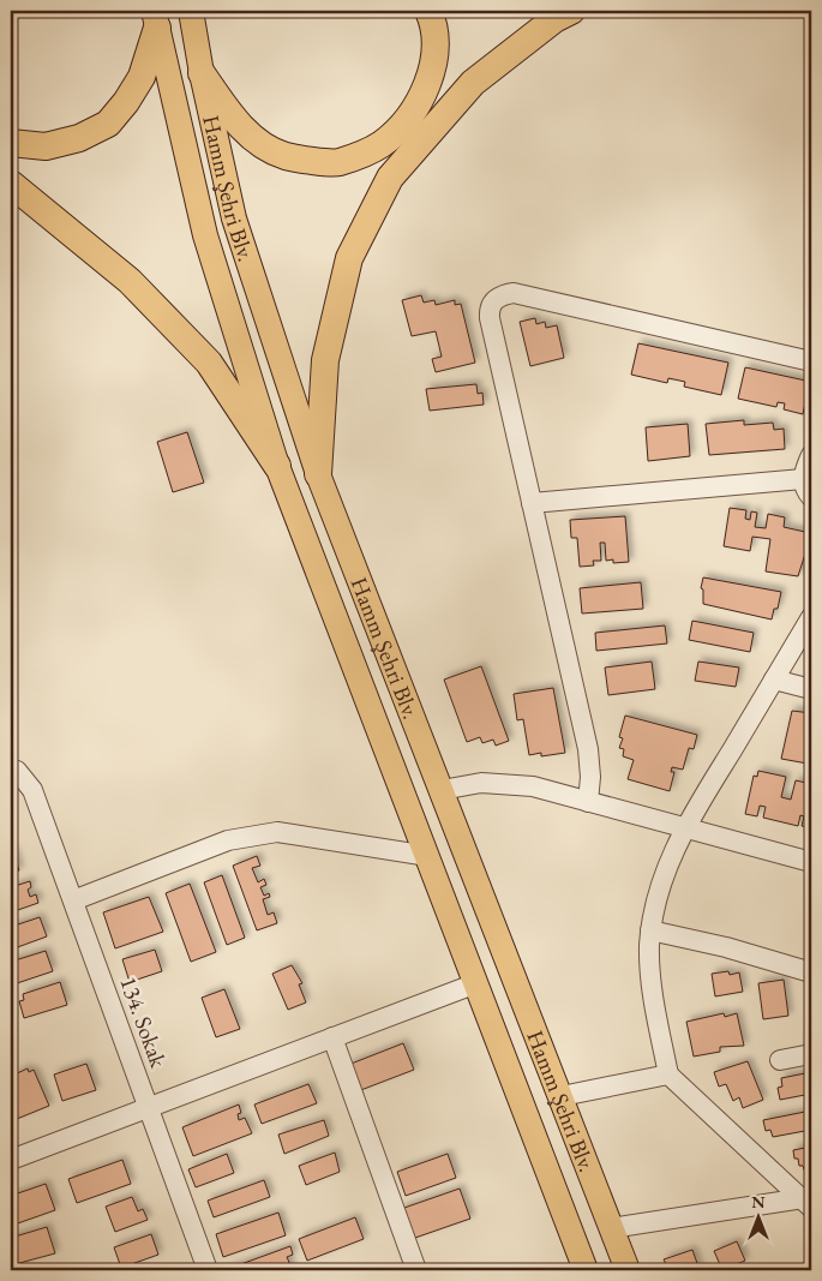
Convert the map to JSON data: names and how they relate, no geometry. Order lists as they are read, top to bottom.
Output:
{
  "streets": {
    "main road": ["Hamm Şehri Blv."],
    "street": ["134. Sokak"]
  },
  "north": "top"
}
